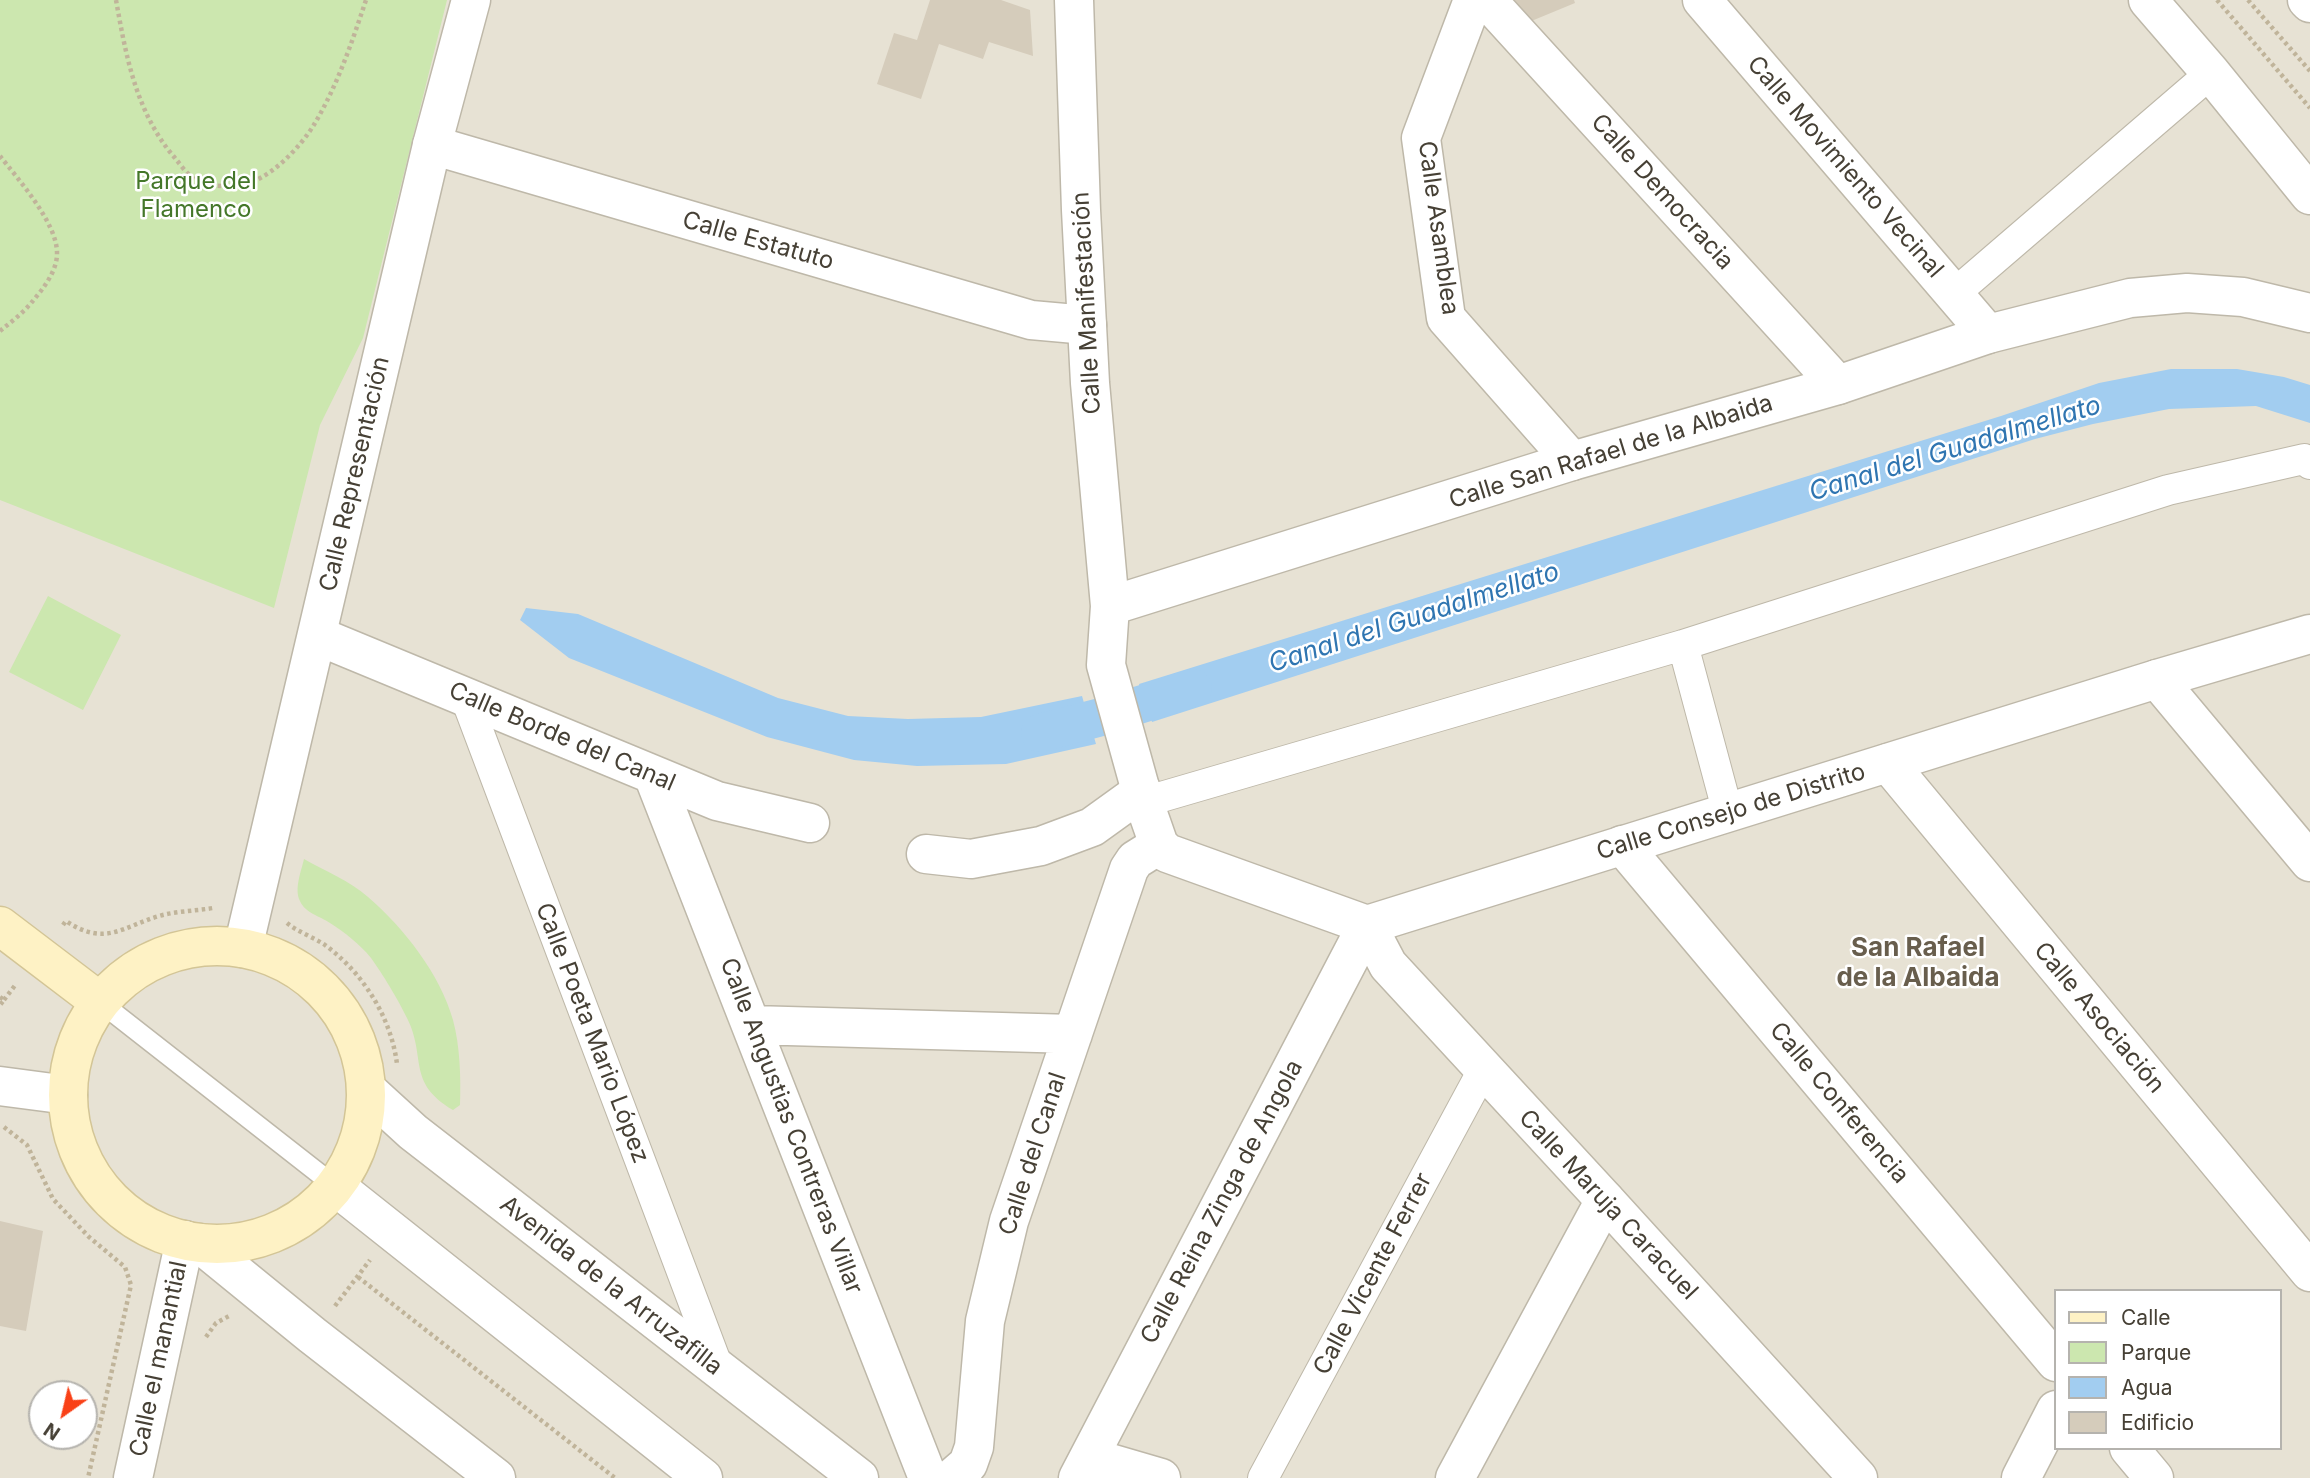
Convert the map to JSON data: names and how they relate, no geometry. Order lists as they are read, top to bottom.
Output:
{
  "streets": {
    "street": [
      "Calle Movimiento Vecinal",
      "Calle Democracia",
      "Calle Asamblea",
      "Calle Estatuto",
      "Calle Manifestación",
      "Calle San Rafael de la Albaida",
      "Calle Representación",
      "Calle Borde del Canal",
      "Calle Consejo de Distrito",
      "Calle Asociación",
      "Calle Poeta Mario López",
      "Calle Conferencia",
      "Calle Angustias Contreras Villar",
      "Calle del Canal",
      "Calle Reina Zinga de Angola",
      "Calle Maruja Caracuel",
      "Calle Vicente Ferrer",
      "Avenida de la Arruzafilla",
      "Calle el manantial"
    ]
  },
  "crossings": [
    ["Calle Movimiento Vecinal", "Calle San Rafael de la Albaida"],
    ["Calle Democracia", "Calle San Rafael de la Albaida"],
    ["Calle Asamblea", "Calle San Rafael de la Albaida"],
    ["Calle Estatuto", "Calle Manifestación"],
    ["Calle Estatuto", "Calle Representación"],
    ["Calle Manifestación", "Calle San Rafael de la Albaida"],
    ["Calle Representación", "Calle Borde del Canal"],
    ["Calle Borde del Canal", "Calle Poeta Mario López"],
    ["Calle Borde del Canal", "Calle Angustias Contreras Villar"],
    ["Calle Consejo de Distrito", "Calle Asociación"],
    ["Calle Consejo de Distrito", "Calle Conferencia"],
    ["Calle Consejo de Distrito", "Calle Reina Zinga de Angola"],
    ["Calle Consejo de Distrito", "Calle Maruja Caracuel"],
    ["Calle Poeta Mario López", "Avenida de la Arruzafilla"],
    ["Calle Reina Zinga de Angola", "Calle Maruja Caracuel"],
    ["Calle Maruja Caracuel", "Calle Vicente Ferrer"]
  ],
  "districts": ["San Rafael de la Albaida"],
  "water": ["Canal del Guadalmellato"],
  "parks": ["Parque del Flamenco"],
  "legend": [
    "Calle",
    "Parque",
    "Agua",
    "Edificio"
  ],
  "north": "bottom left"
}
